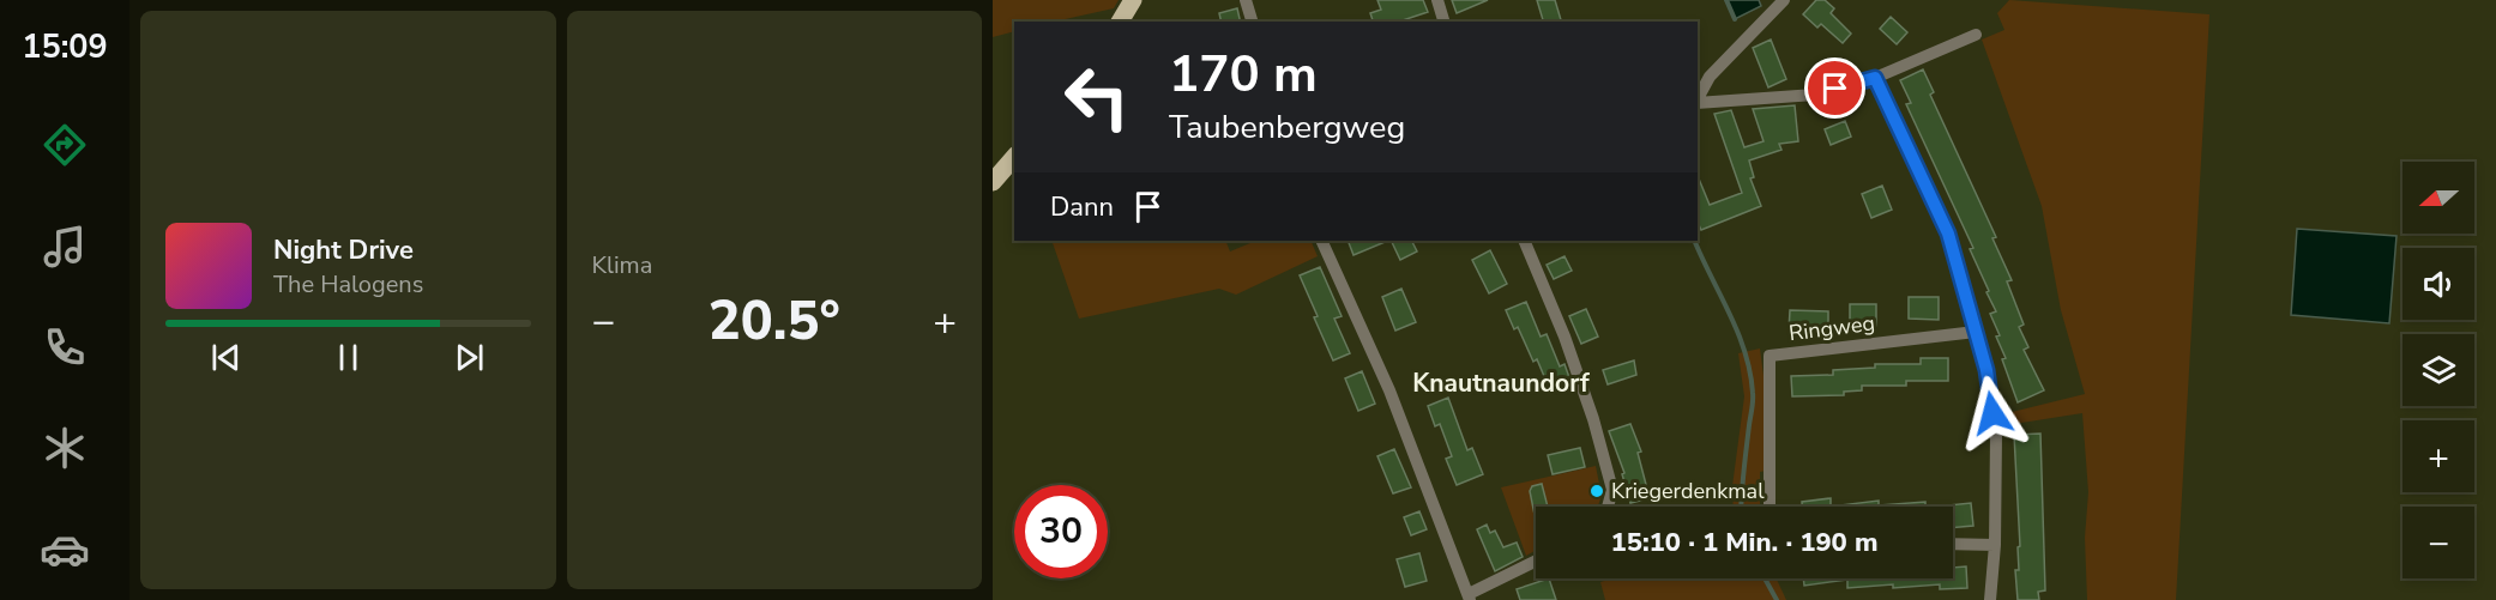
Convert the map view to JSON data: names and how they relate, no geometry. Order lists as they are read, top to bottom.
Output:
{
  "streets": {
    "street": ["Ringweg"]
  },
  "districts": ["Knautnaundorf"],
  "places": ["Kriegerdenkmal"],
  "north": "left",
  "page": {
    "tabs": "15:09",
    "tile": "Klima",
    "turn": ["170 m", "Taubenbergweg"],
    "map_buttons": ["+", "−"],
    "then": "Dann",
    "song": ["Night Drive", "The Halogens"],
    "heat": ["−", "20.5°", "+"],
    "limit": "30",
    "trip": "15:10 · 1 Min. · 190 m"
  }
}
